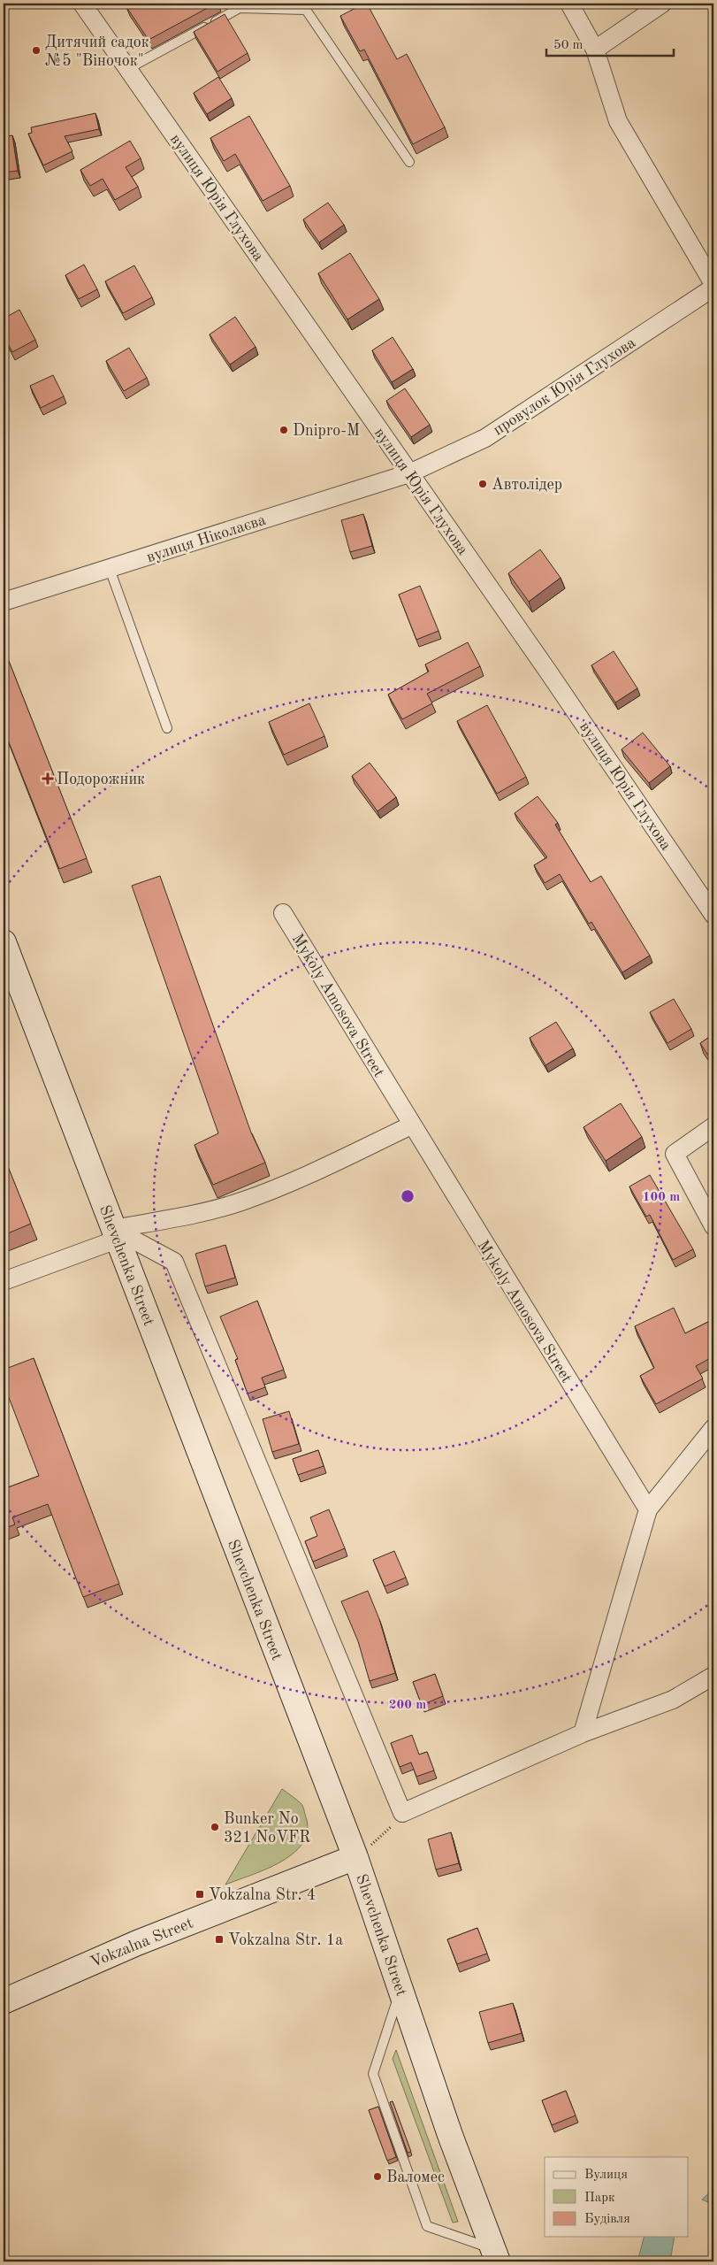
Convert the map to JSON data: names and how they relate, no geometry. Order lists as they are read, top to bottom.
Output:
{
  "streets": {
    "main road": ["Shevchenka Street", "Vokzalna Street"],
    "street": [
      "вулиця Юрія Глухова",
      "провулок Юрія Глухова",
      "вулиця Ніколаєва",
      "Mykoly Amosova Street"
    ]
  },
  "crossings": [
    ["вулиця Юрія Глухова", "провулок Юрія Глухова"],
    ["вулиця Юрія Глухова", "вулиця Ніколаєва"],
    ["провулок Юрія Глухова", "вулиця Ніколаєва"],
    ["Shevchenka Street", "Vokzalna Street"]
  ],
  "places": {
    "other": [
      "Дитячий садок №5 \"Віночок\"",
      "Dnipro-M",
      "Автолідер",
      "Bunker No 321 NoVFR",
      "Валомес"
    ],
    "health": ["Подорожник"],
    "transit": ["Vokzalna Str. 4", "Vokzalna Str. 1a"]
  },
  "legend": ["Вулиця", "Парк", "Будівля"],
  "scale_bar": "50 m",
  "rings": ["100 m", "200 m"]
}
